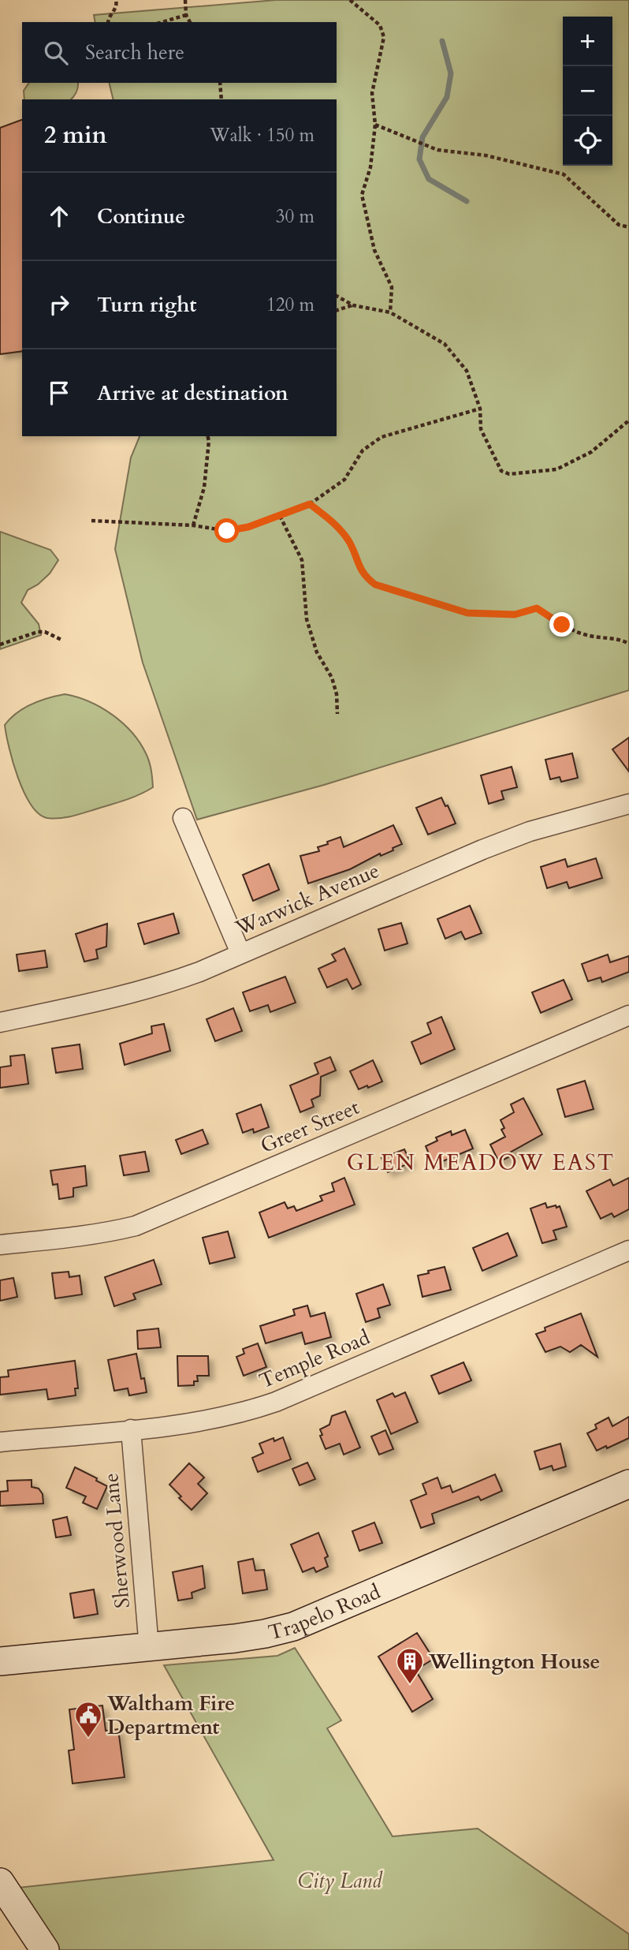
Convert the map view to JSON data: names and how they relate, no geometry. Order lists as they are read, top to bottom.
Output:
{
  "streets": {
    "main road": ["Trapelo Road"],
    "street": [
      "Warwick Avenue",
      "Greer Street",
      "Temple Road",
      "Sherwood Lane"
    ]
  },
  "crossings": [
    ["Temple Road", "Sherwood Lane"],
    ["Sherwood Lane", "Trapelo Road"]
  ],
  "districts": ["GLEN MEADOW EAST"],
  "parks": ["City Land"],
  "places": {
    "building": ["Wellington House"],
    "public building": ["Waltham Fire Department"]
  },
  "page": {
    "map_buttons": ["+", "−"],
    "search": "Search here",
    "heading": ["2 min", "Walk · 150 m"],
    "list": [
      ["Continue", "30 m"],
      ["Turn right", "120 m"],
      "Arrive at destination"
    ]
  }
}
